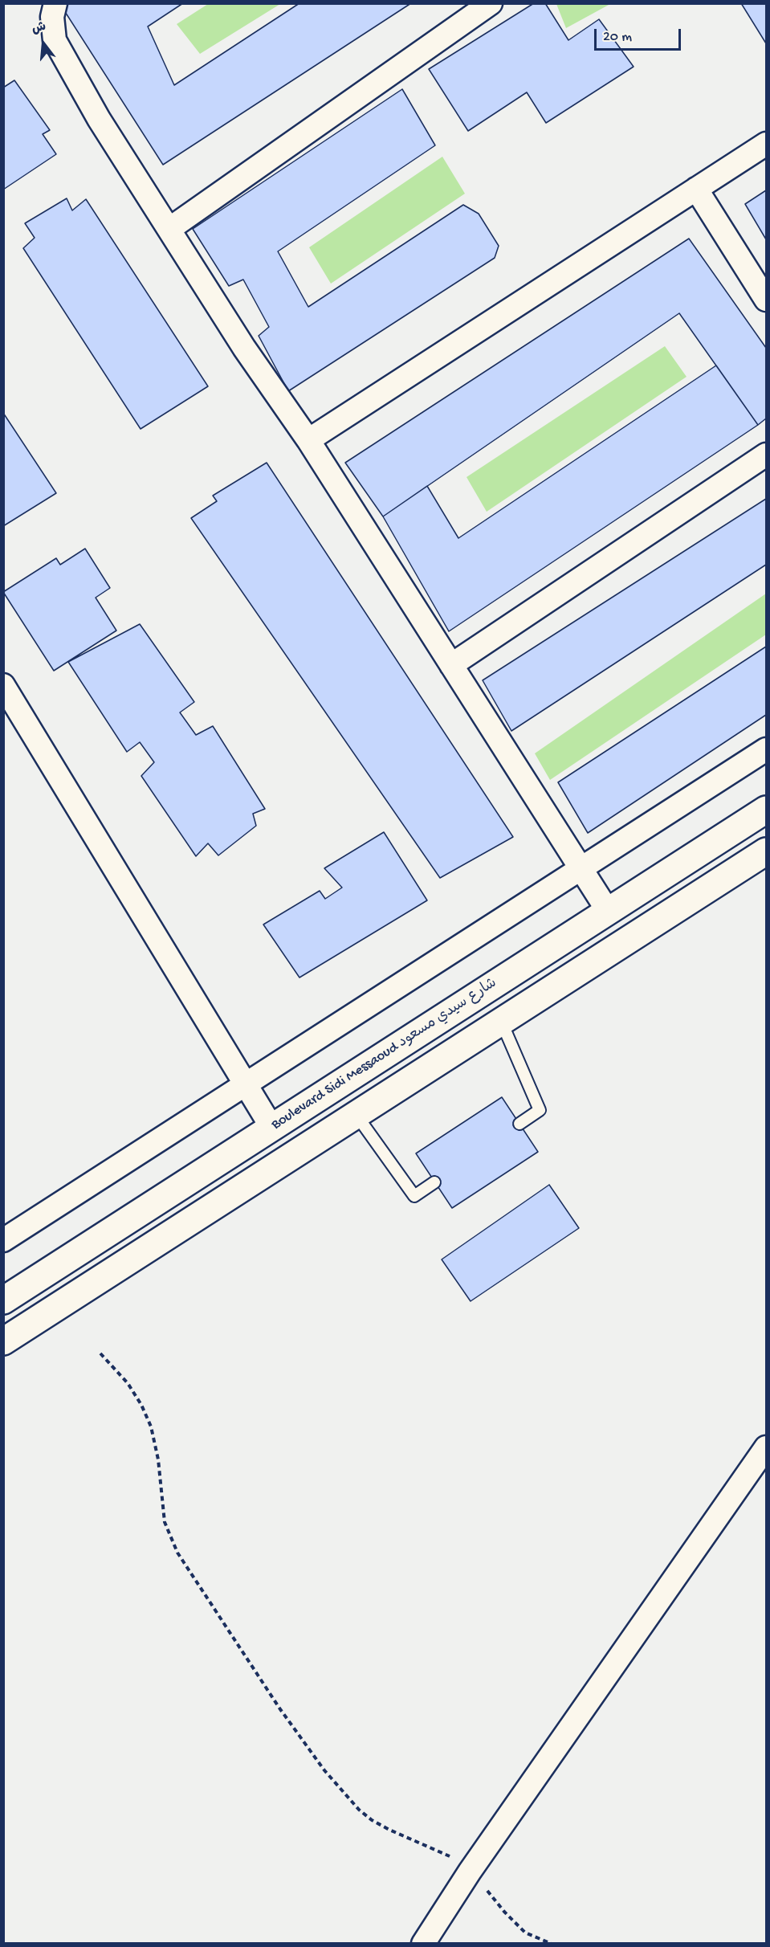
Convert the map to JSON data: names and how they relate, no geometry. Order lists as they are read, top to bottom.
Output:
{
  "streets": {
    "street": ["Boulevard Sidi Messaoud شارع سيدي مسعود"]
  },
  "scale_bar": "20 m",
  "north": "top"
}
